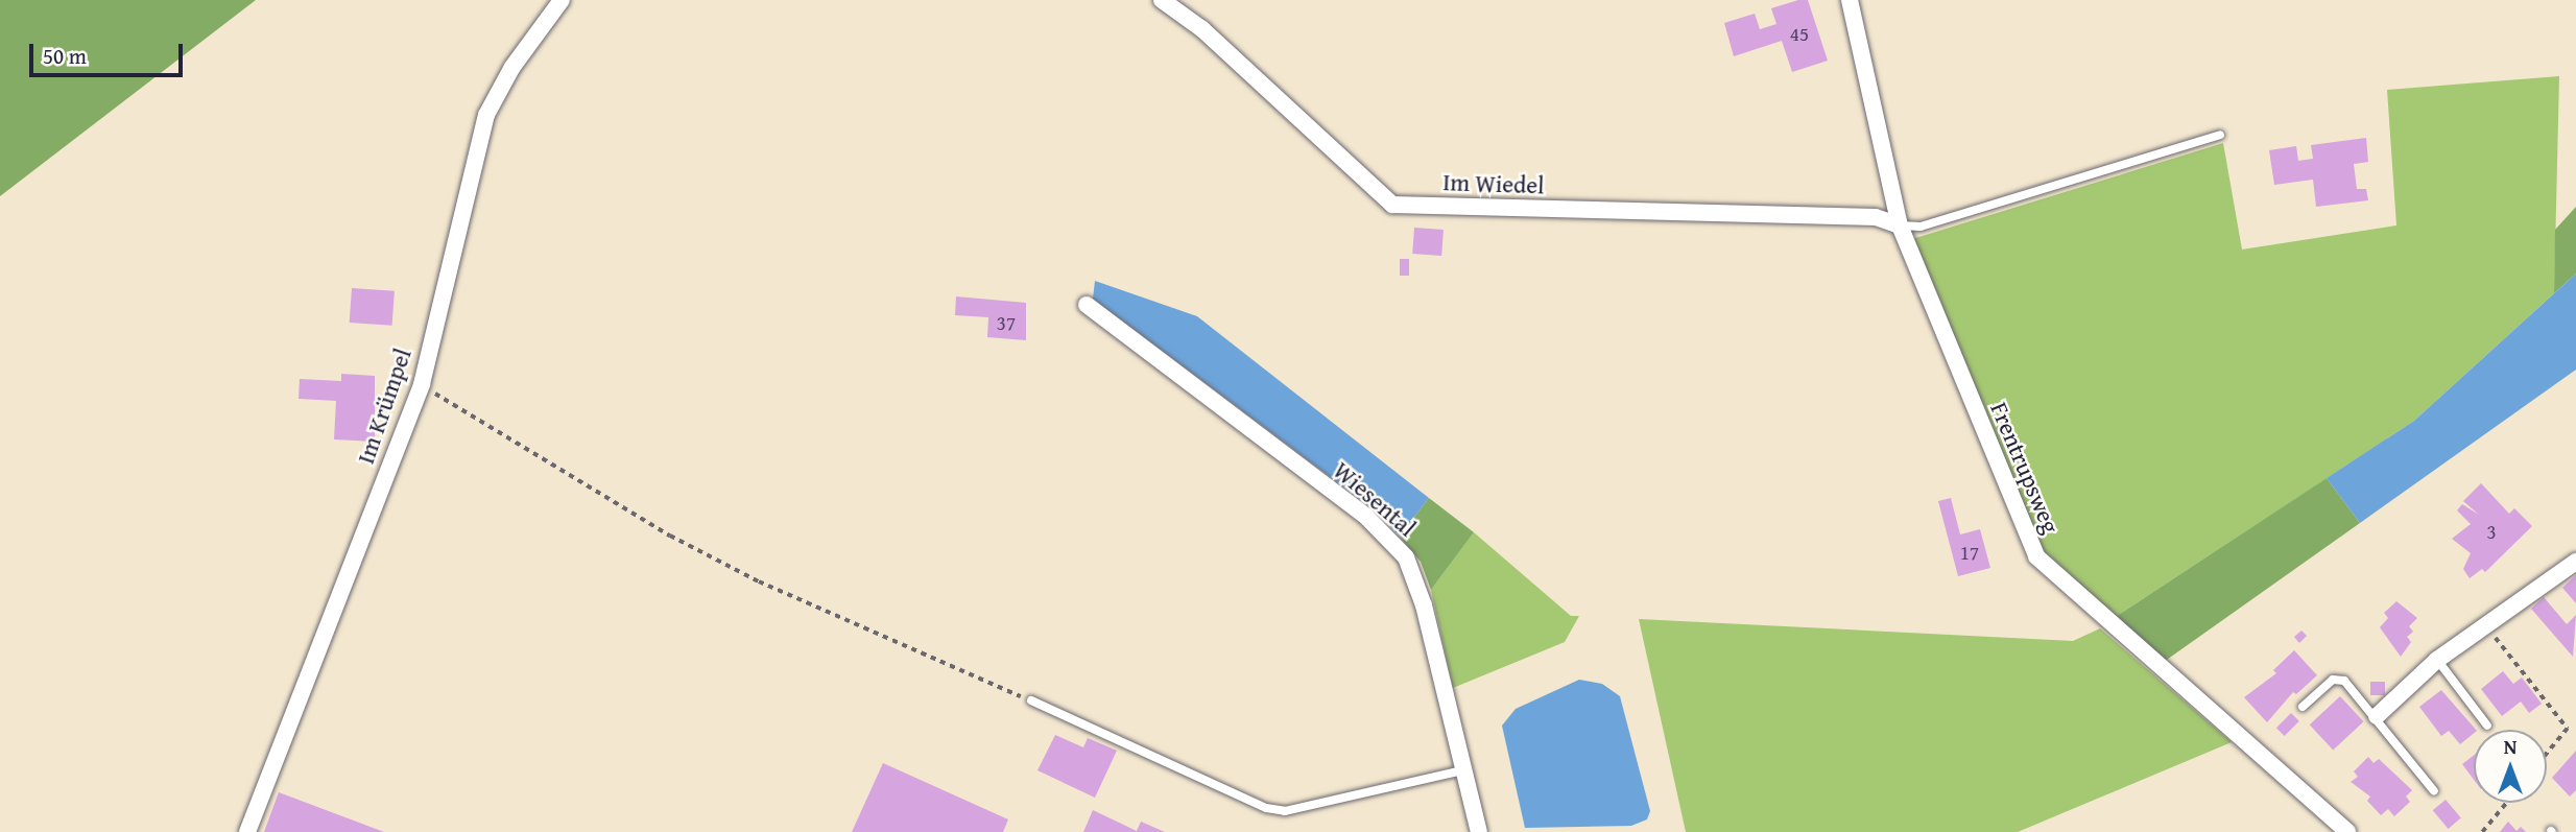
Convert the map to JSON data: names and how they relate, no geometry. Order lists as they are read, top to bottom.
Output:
{
  "streets": {
    "street": [
      "Im Wiedel",
      "Im Krümpel",
      "Frentrupsweg",
      "Wiesental"
    ]
  },
  "crossings": [
    ["Im Wiedel", "Frentrupsweg"]
  ],
  "house_numbers": [
    "45",
    "37",
    "3",
    "17"
  ],
  "scale_bar": "50 m",
  "north": "top"
}
